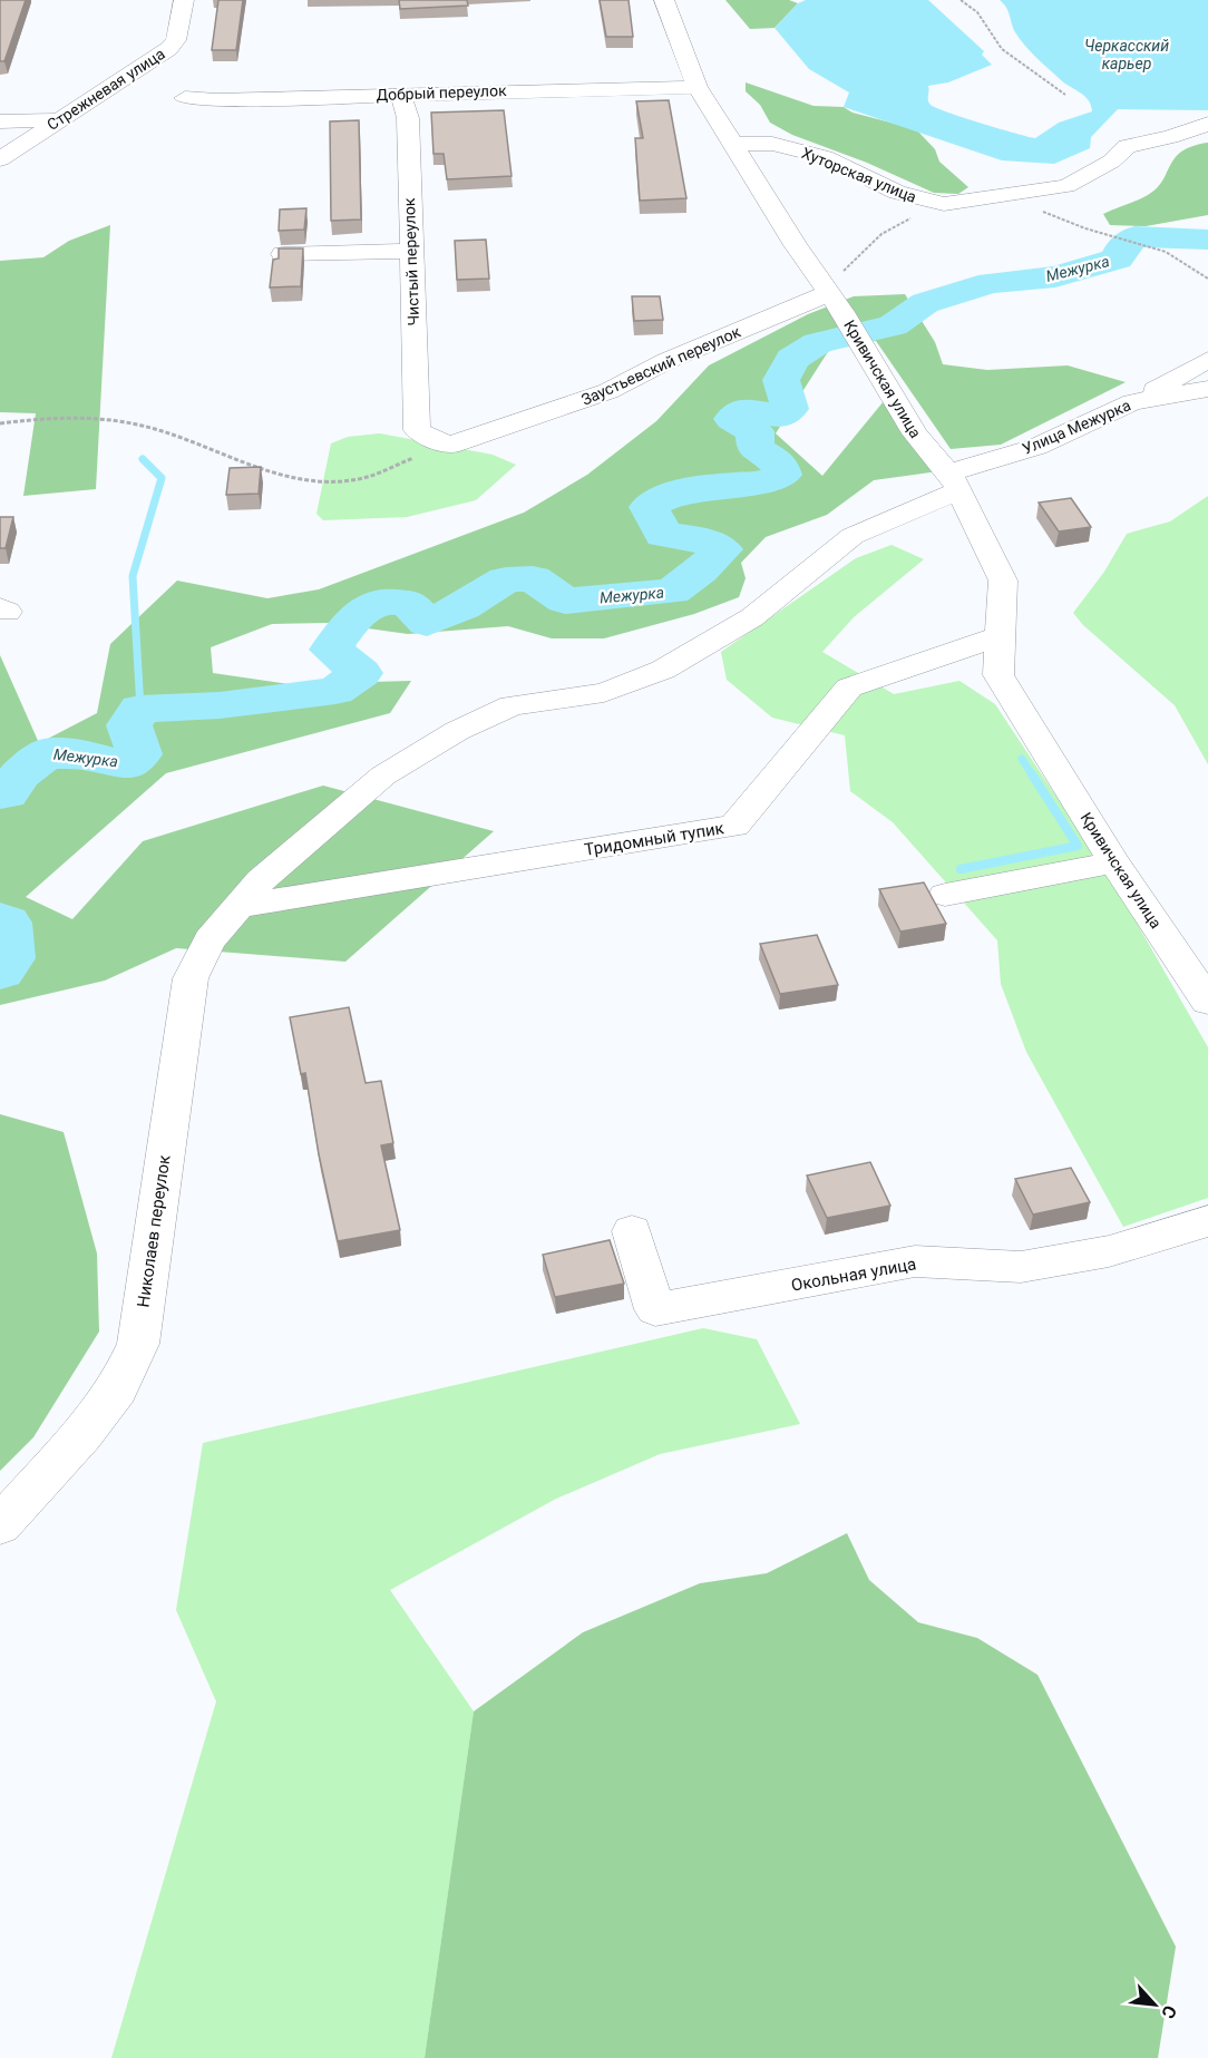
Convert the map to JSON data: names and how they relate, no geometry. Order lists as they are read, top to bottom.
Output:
{
  "streets": {
    "street": [
      "Стрежневая улица",
      "Добрый переулок",
      "Хуторская улица",
      "Чистый переулок",
      "Заустьевский переулок",
      "Кривичская улица",
      "Улица Межурка",
      "Тридомный тупик",
      "Николаев переулок",
      "Окольная улица"
    ]
  },
  "crossings": [
    ["Добрый переулок", "Чистый переулок"],
    ["Добрый переулок", "Кривичская улица"],
    ["Хуторская улица", "Кривичская улица"],
    ["Чистый переулок", "Заустьевский переулок"],
    ["Заустьевский переулок", "Кривичская улица"],
    ["Кривичская улица", "Улица Межурка"],
    ["Кривичская улица", "Тридомный тупик"],
    ["Улица Межурка", "Тридомный тупик"],
    ["Улица Межурка", "Николаев переулок"],
    ["Тридомный тупик", "Николаев переулок"]
  ],
  "water": ["Черкасский карьер", "Межурка"],
  "north": "bottom right"
}
